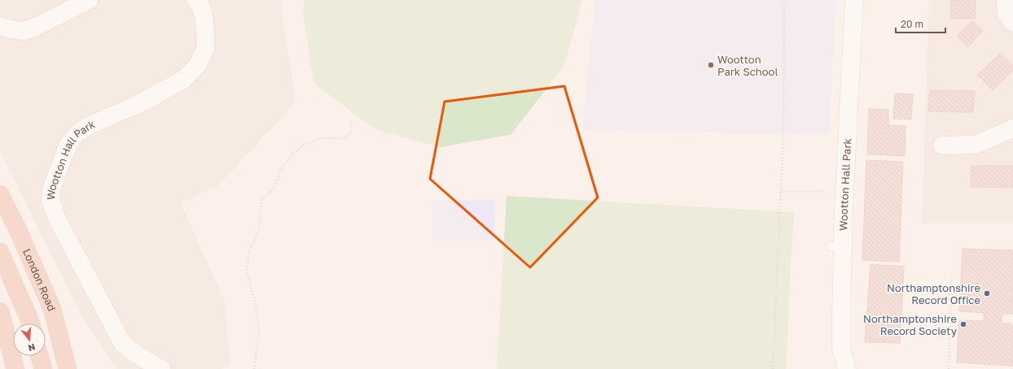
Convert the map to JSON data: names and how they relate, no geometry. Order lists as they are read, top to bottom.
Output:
{
  "streets": {
    "highway": ["London Road"],
    "street": ["Wootton Hall Park"]
  },
  "places": ["Wootton Park School", "Northamptonshire Record Office", "Northamptonshire Record Society"],
  "scale_bar": "20 m",
  "north": "bottom"
}
